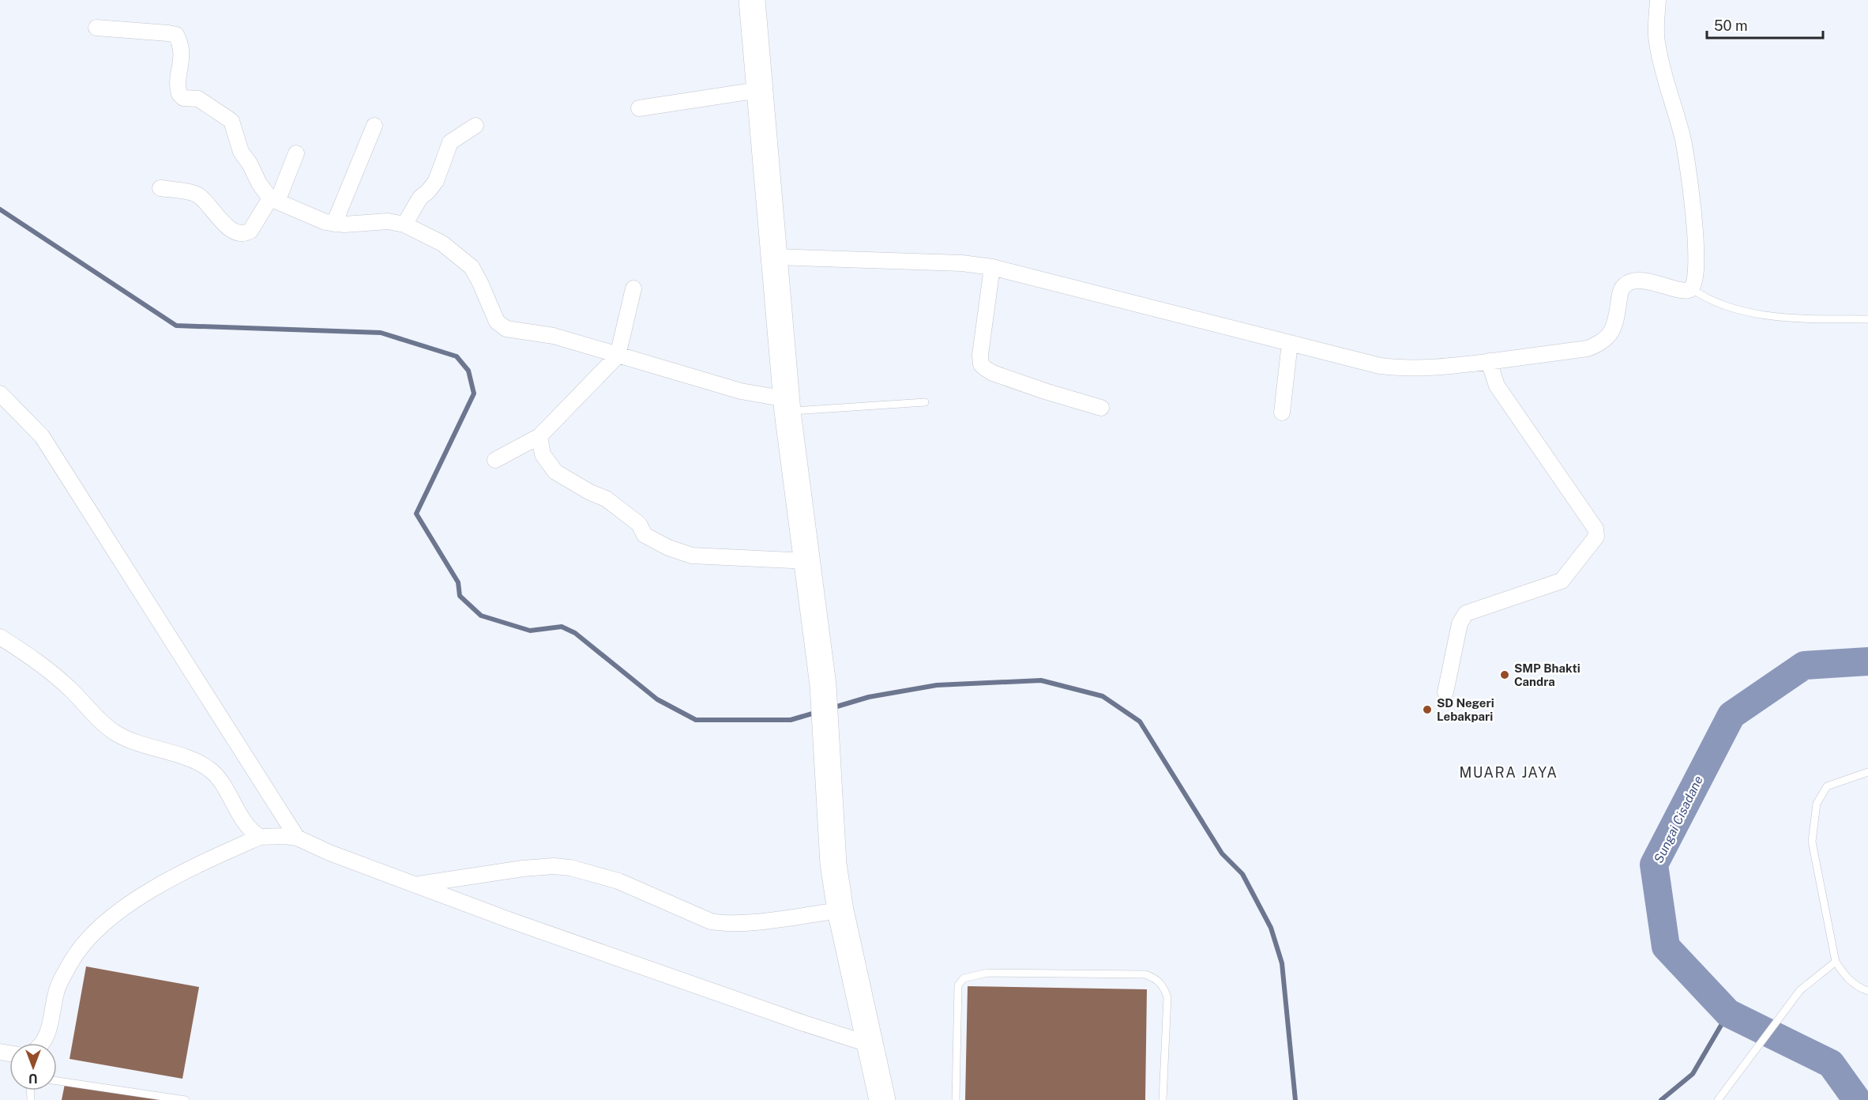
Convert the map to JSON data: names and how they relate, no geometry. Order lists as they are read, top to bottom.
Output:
{
  "districts": ["MUARA JAYA"],
  "water": ["Sungai Cisadane"],
  "places": ["SMP Bhakti Candra", "SD Negeri Lebakpari"],
  "scale_bar": "50 m",
  "north": "bottom"
}
